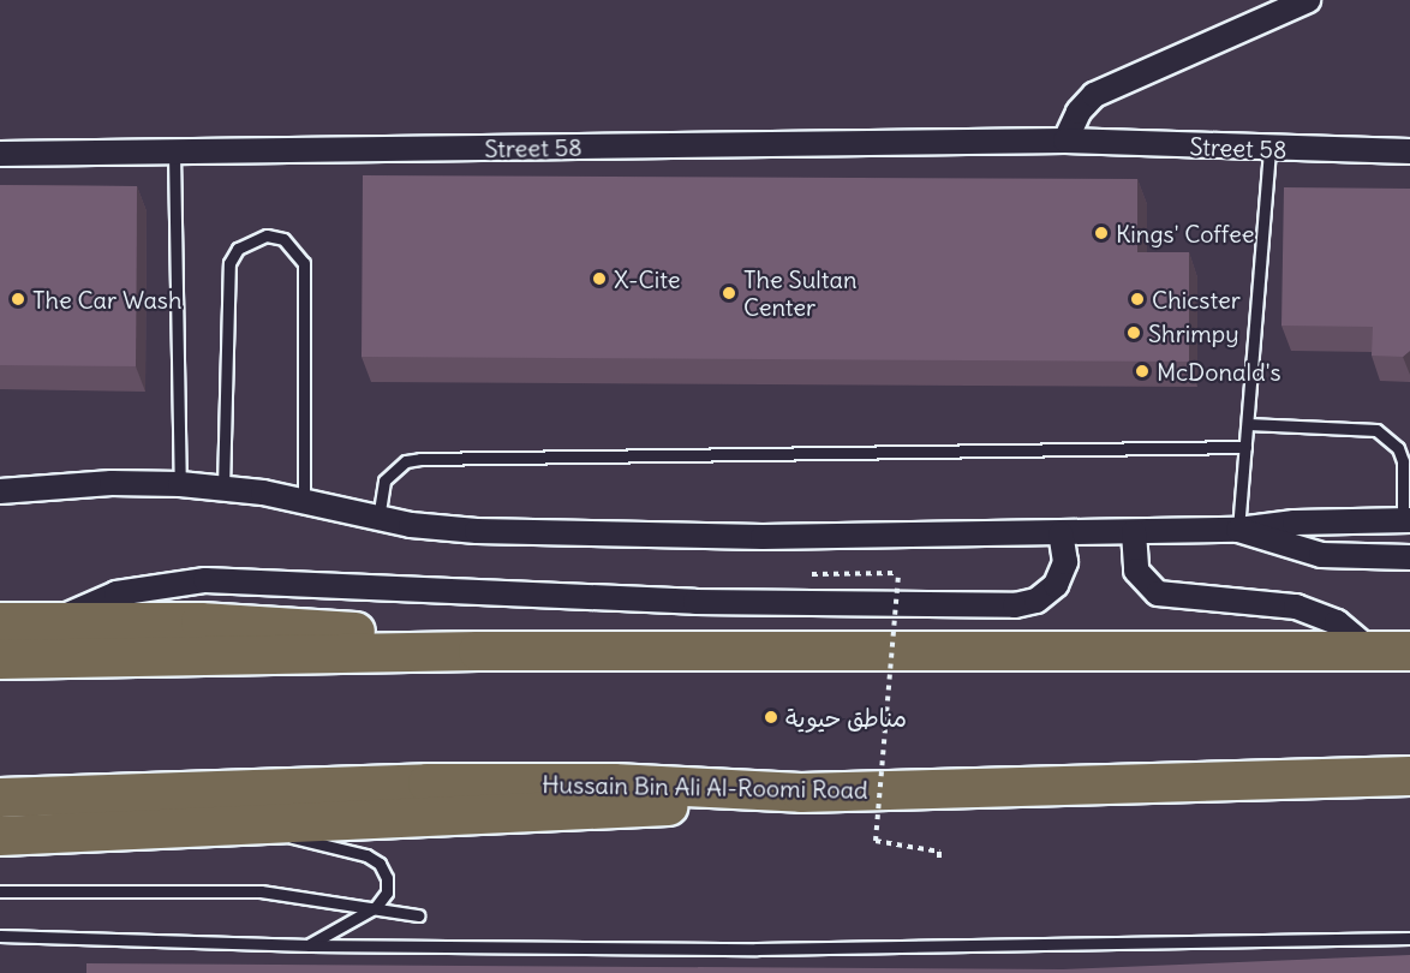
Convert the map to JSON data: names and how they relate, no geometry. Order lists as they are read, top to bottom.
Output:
{
  "streets": {
    "highway": ["Hussain Bin Ali Al-Roomi Road"],
    "street": ["Street 58"]
  },
  "places": [
    "Kings' Coffee",
    "X-Cite",
    "The Sultan Center",
    "The Car Wash",
    "Chicster",
    "Shrimpy",
    "McDonald's",
    "مناطق حيوية"
  ]
}
